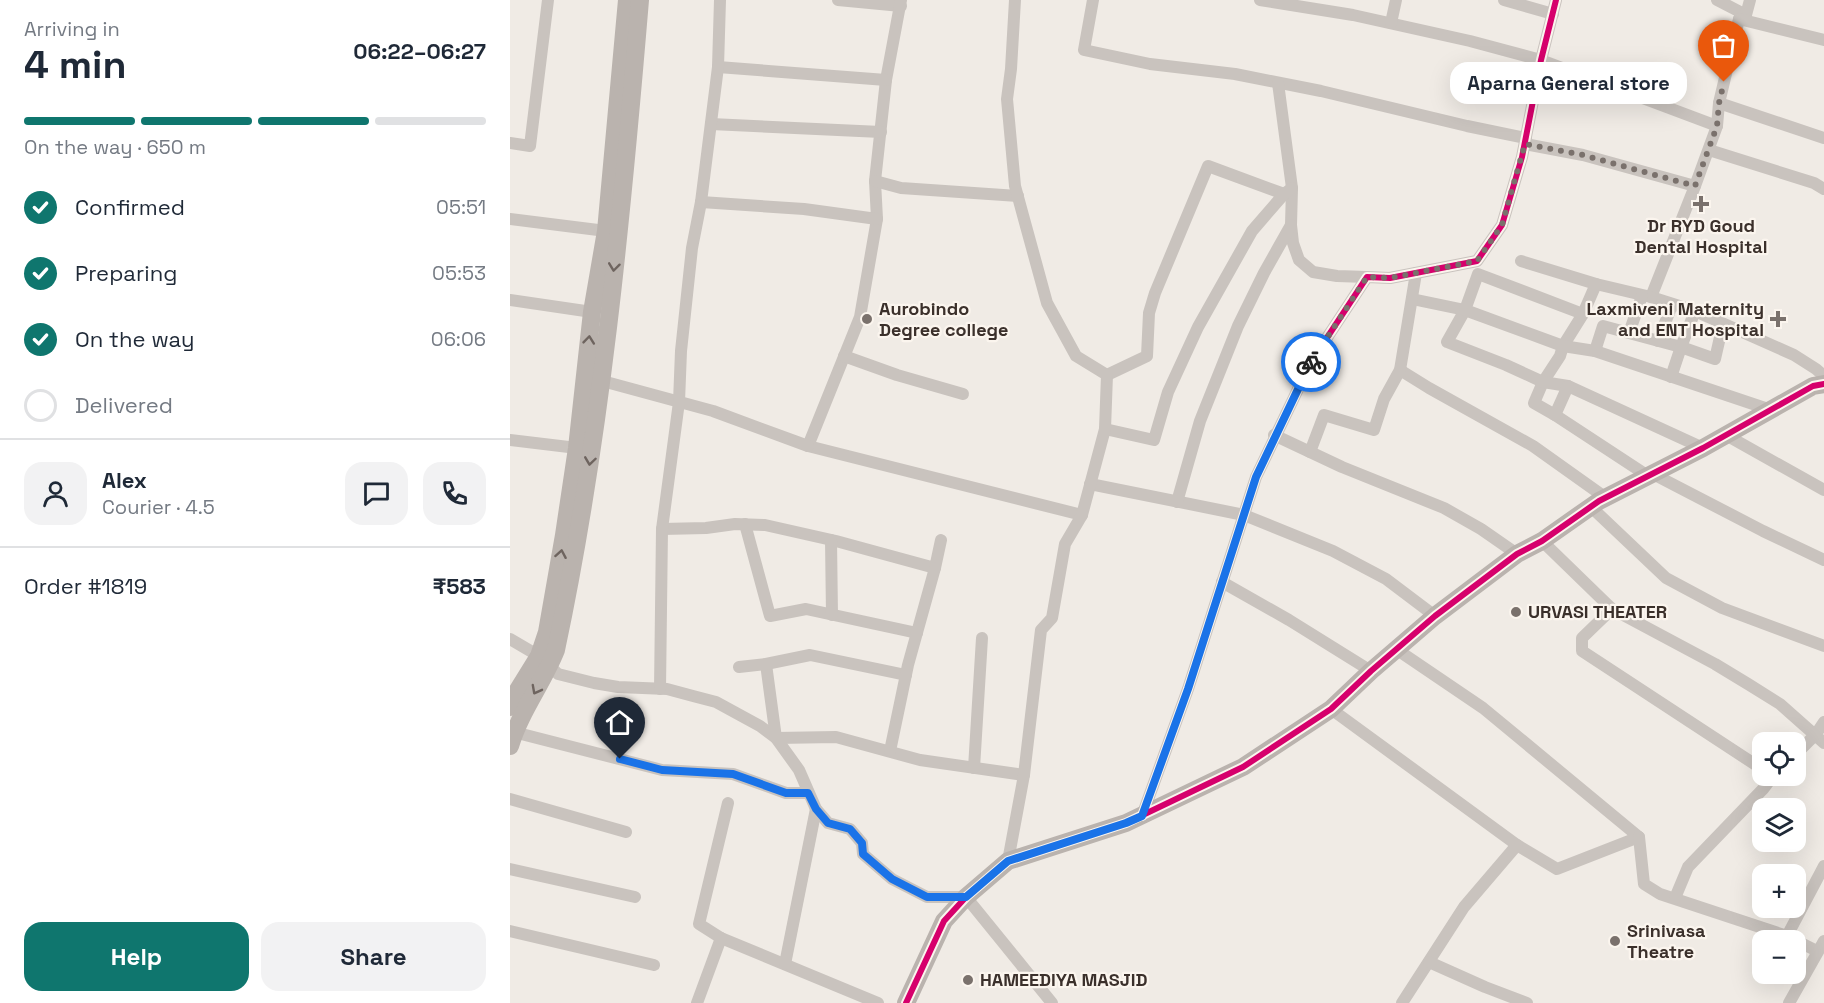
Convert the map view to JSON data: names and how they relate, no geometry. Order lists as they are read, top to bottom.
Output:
{
  "places": {
    "other": [
      "Aparna General store",
      "Aurobindo Degree college",
      "URVASI THEATER",
      "Srinivasa Theatre",
      "HAMEEDIYA MASJID"
    ],
    "health": ["Dr RYD Goud Dental Hospital", "Laxmiveni Maternity and ENT Hospital"]
  },
  "page": {
    "heading": ["4 min", "Arriving in", "06:22–06:27"],
    "panel": [
      "Alex",
      "Courier · 4.5",
      "Order #1819",
      "₹583"
    ],
    "bubble": "Aparna General store",
    "bar": "On the way · 650 m",
    "list": [
      ["Confirmed", "05:51"],
      ["Preparing", "05:53"],
      ["On the way", "06:06"],
      "Delivered"
    ],
    "map_buttons": ["+", "−"],
    "buttons": ["Help", "Share"]
  }
}
